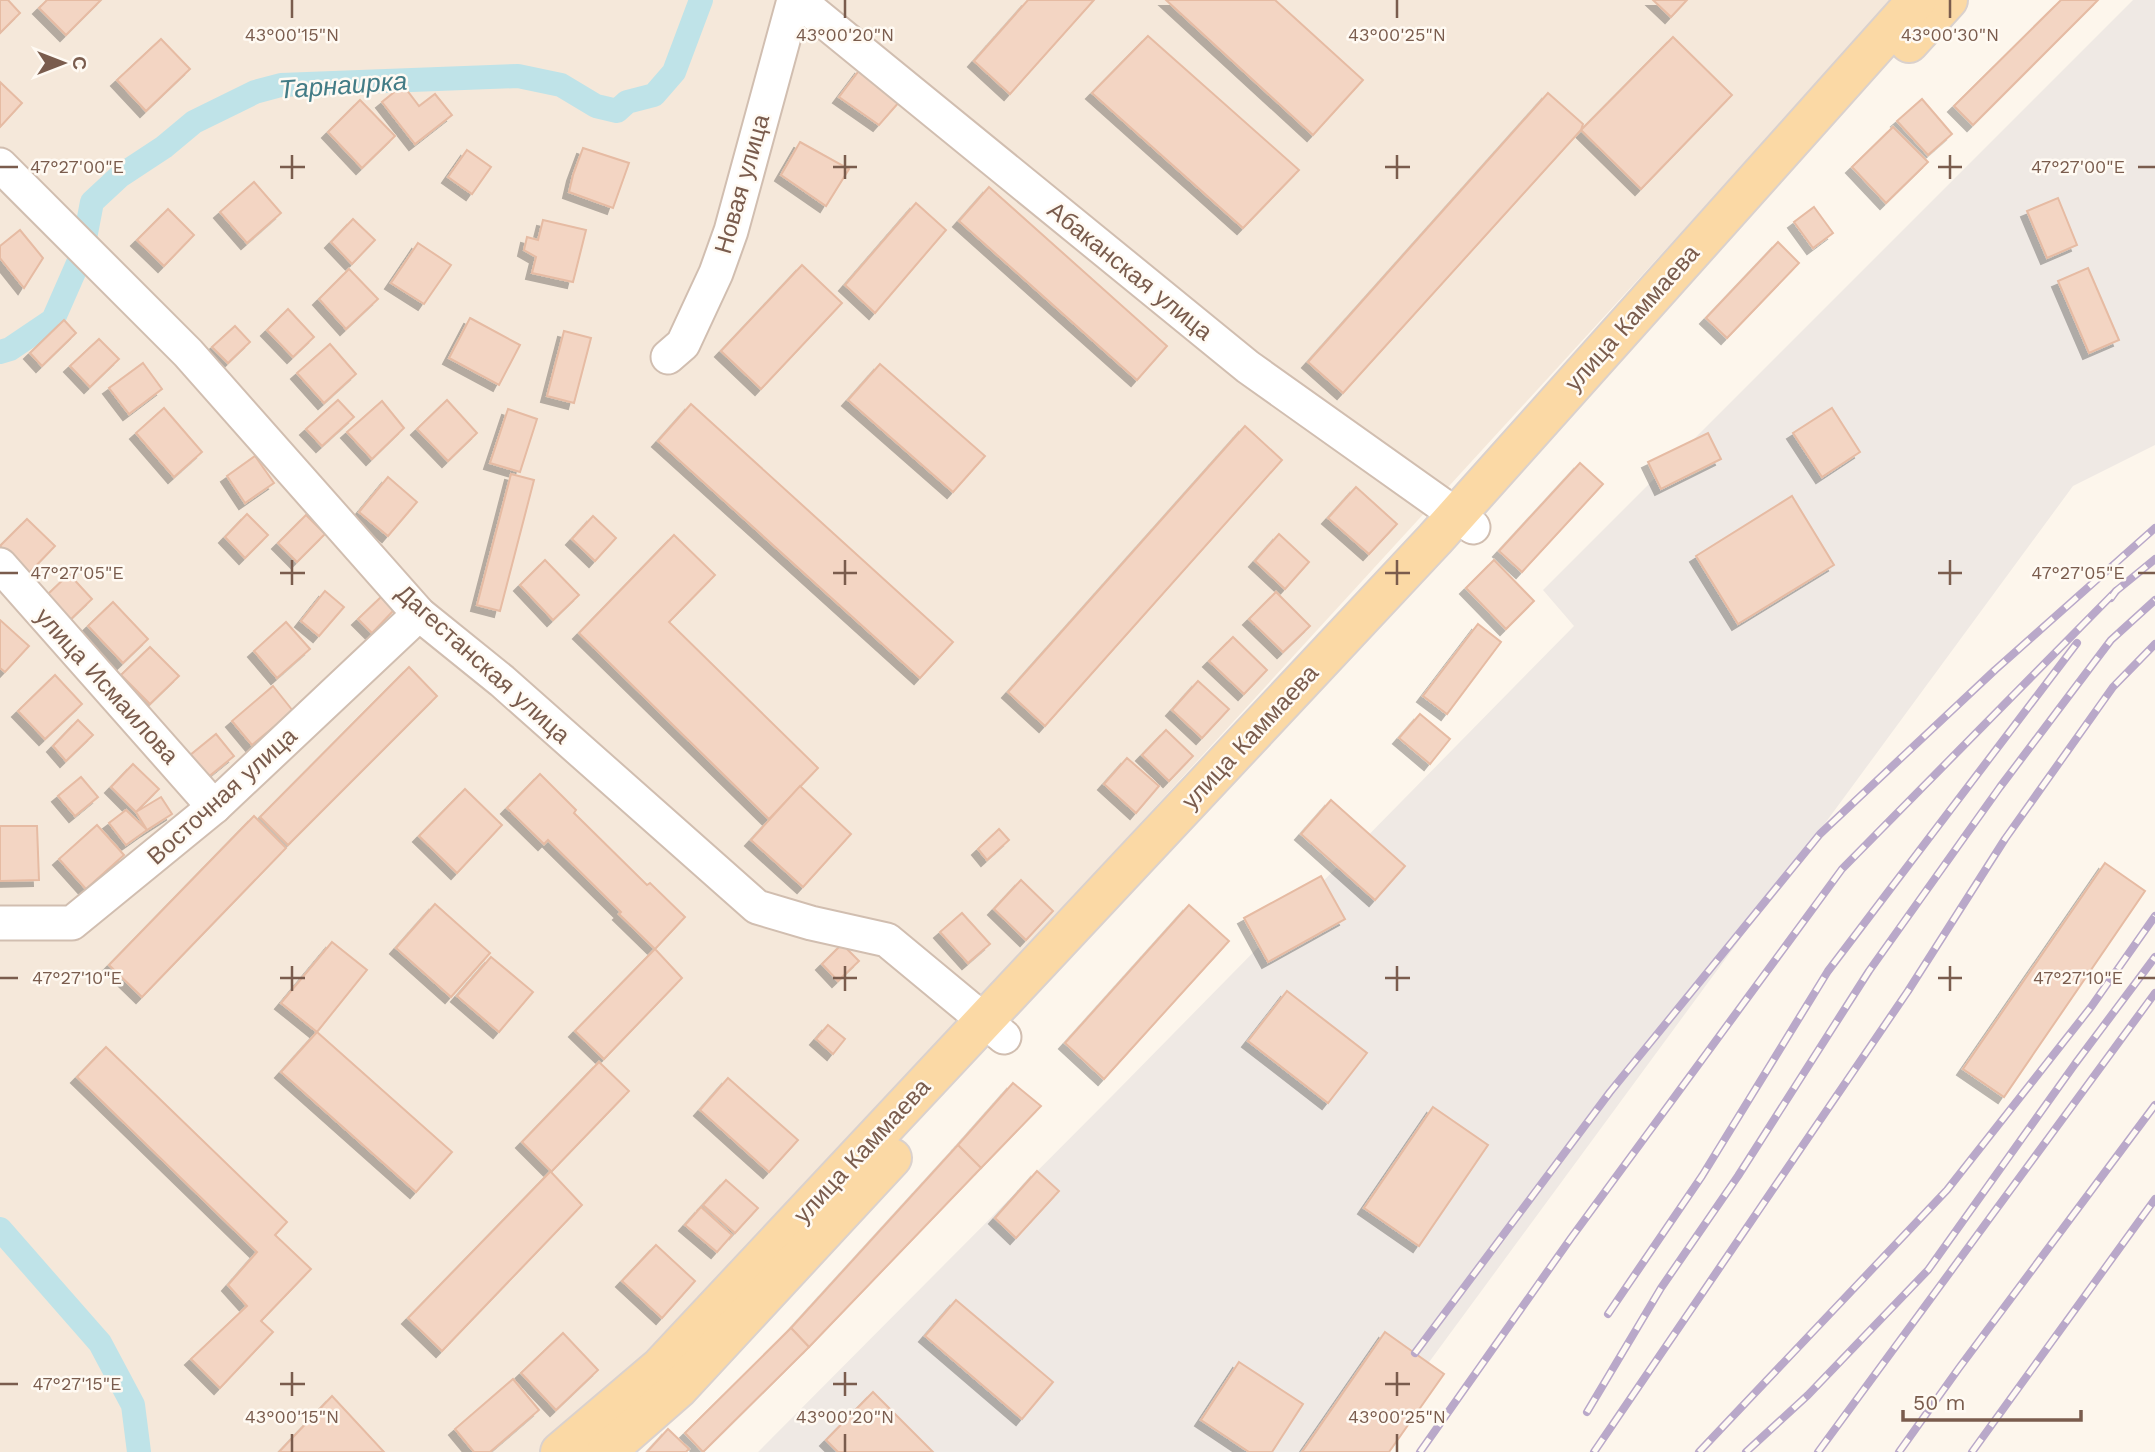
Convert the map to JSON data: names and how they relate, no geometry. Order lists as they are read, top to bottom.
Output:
{
  "streets": {
    "main road": ["улица Каммаева"],
    "street": [
      "Новая улица",
      "Абаканская улица",
      "Дагестанская улица",
      "улица Исмаилова",
      "Восточная улица"
    ]
  },
  "crossings": [
    ["Новая улица", "Абаканская улица"],
    ["Абаканская улица", "улица Каммаева"],
    ["улица Каммаева", "Дагестанская улица"],
    ["Дагестанская улица", "Восточная улица"],
    ["улица Исмаилова", "Восточная улица"]
  ],
  "water": ["Тарнаирка"],
  "scale_bar": "50 m",
  "north": "right",
  "coordinates": [
    "43°00'15\"N",
    "43°00'20\"N",
    "43°00'25\"N",
    "43°00'30\"N",
    "47°27'00\"E",
    "47°27'05\"E",
    "47°27'10\"E",
    "47°27'15\"E"
  ]
}
